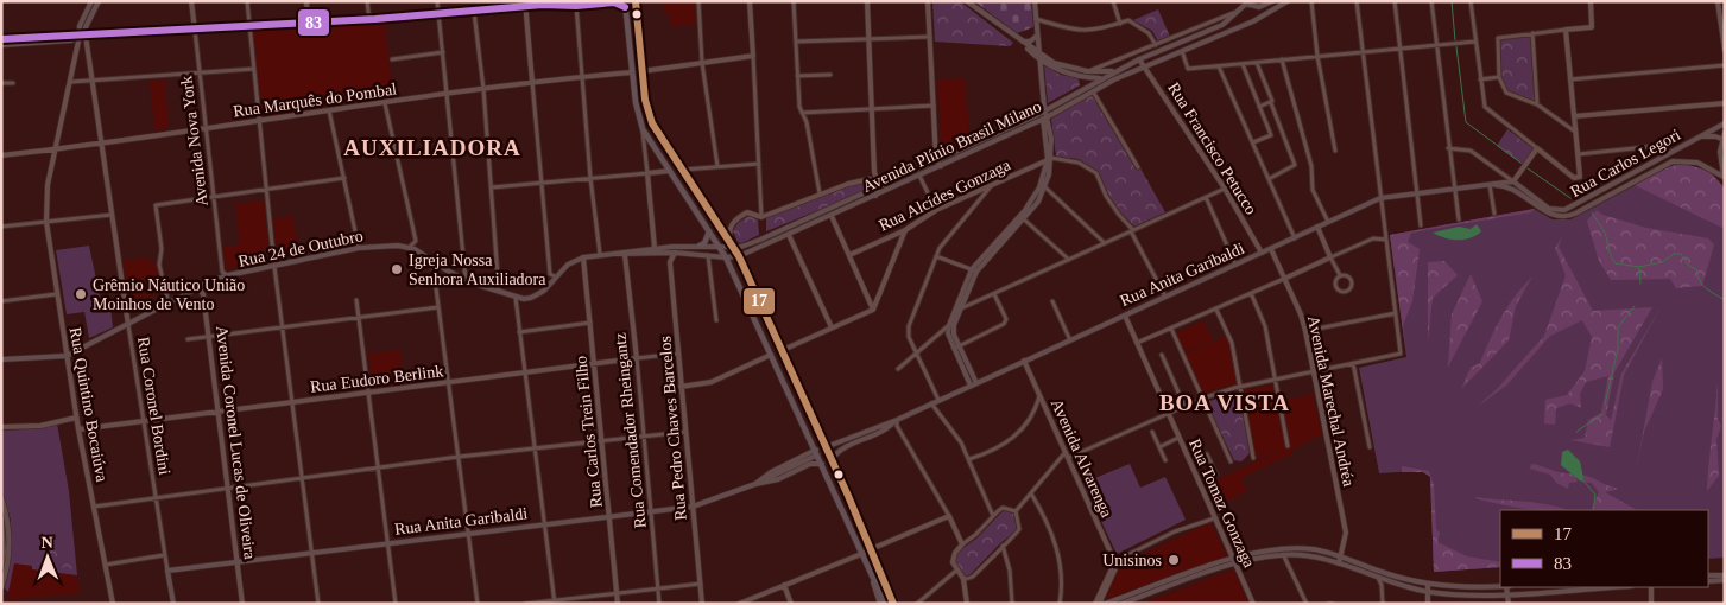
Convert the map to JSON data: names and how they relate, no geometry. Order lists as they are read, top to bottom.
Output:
{
  "streets": {
    "main road": [
      "Avenida Plínio Brasil Milano",
      "Rua Carlos Legori",
      "Rua 24 de Outubro",
      "Rua Anita Garibaldi",
      "Rua Coronel Bordini"
    ],
    "street": [
      "Rua Marquês do Pombal",
      "Avenida Nova York",
      "Rua Francisco Petucco",
      "Rua Alcídes Gonzaga",
      "Rua Eudoro Berlink",
      "Avenida Marechal Andréa",
      "Rua Quintino Bocaiúva",
      "Rua Pedro Chaves Barcelos",
      "Rua Comendador Rheingantz",
      "Rua Carlos Trein Filho",
      "Avenida Coronel Lucas de Oliveira",
      "Avenida Alvarenga",
      "Rua Tomaz Gonzaga"
    ]
  },
  "crossings": [
    ["Rua Marquês do Pombal", "Avenida Nova York"],
    ["Rua Marquês do Pombal", "Rua Quintino Bocaiúva"],
    ["Rua Marquês do Pombal", "Rua Coronel Bordini"],
    ["Avenida Nova York", "Rua 24 de Outubro"],
    ["Avenida Plínio Brasil Milano", "Rua Francisco Petucco"],
    ["Avenida Plínio Brasil Milano", "Rua Pedro Chaves Barcelos"],
    ["Avenida Plínio Brasil Milano", "Rua Comendador Rheingantz"],
    ["Avenida Plínio Brasil Milano", "Rua Carlos Trein Filho"],
    ["Rua Francisco Petucco", "Rua Anita Garibaldi"],
    ["Rua Carlos Legori", "Rua Anita Garibaldi"],
    ["Rua 24 de Outubro", "Rua Quintino Bocaiúva"],
    ["Rua 24 de Outubro", "Rua Coronel Bordini"],
    ["Rua 24 de Outubro", "Avenida Coronel Lucas de Oliveira"],
    ["Rua Anita Garibaldi", "Avenida Marechal Andréa"],
    ["Rua Anita Garibaldi", "Rua Coronel Bordini"],
    ["Rua Anita Garibaldi", "Rua Pedro Chaves Barcelos"],
    ["Rua Anita Garibaldi", "Rua Comendador Rheingantz"],
    ["Rua Anita Garibaldi", "Rua Carlos Trein Filho"],
    ["Rua Anita Garibaldi", "Avenida Coronel Lucas de Oliveira"],
    ["Rua Anita Garibaldi", "Avenida Alvarenga"],
    ["Rua Anita Garibaldi", "Rua Tomaz Gonzaga"],
    ["Rua Eudoro Berlink", "Rua Quintino Bocaiúva"],
    ["Rua Eudoro Berlink", "Rua Coronel Bordini"],
    ["Rua Eudoro Berlink", "Rua Pedro Chaves Barcelos"],
    ["Rua Eudoro Berlink", "Rua Comendador Rheingantz"],
    ["Rua Eudoro Berlink", "Rua Carlos Trein Filho"],
    ["Rua Eudoro Berlink", "Avenida Coronel Lucas de Oliveira"],
    ["Rua Quintino Bocaiúva", "Rua Coronel Bordini"]
  ],
  "districts": ["AUXILIADORA", "BOA VISTA"],
  "places": ["Igreja Nossa Senhora Auxiliadora", "Grêmio Náutico União Moinhos de Vento", "Unisinos"],
  "lines": ["transit line 17", "transit line 83"],
  "legend": ["17", "83"],
  "north": "top"
}
